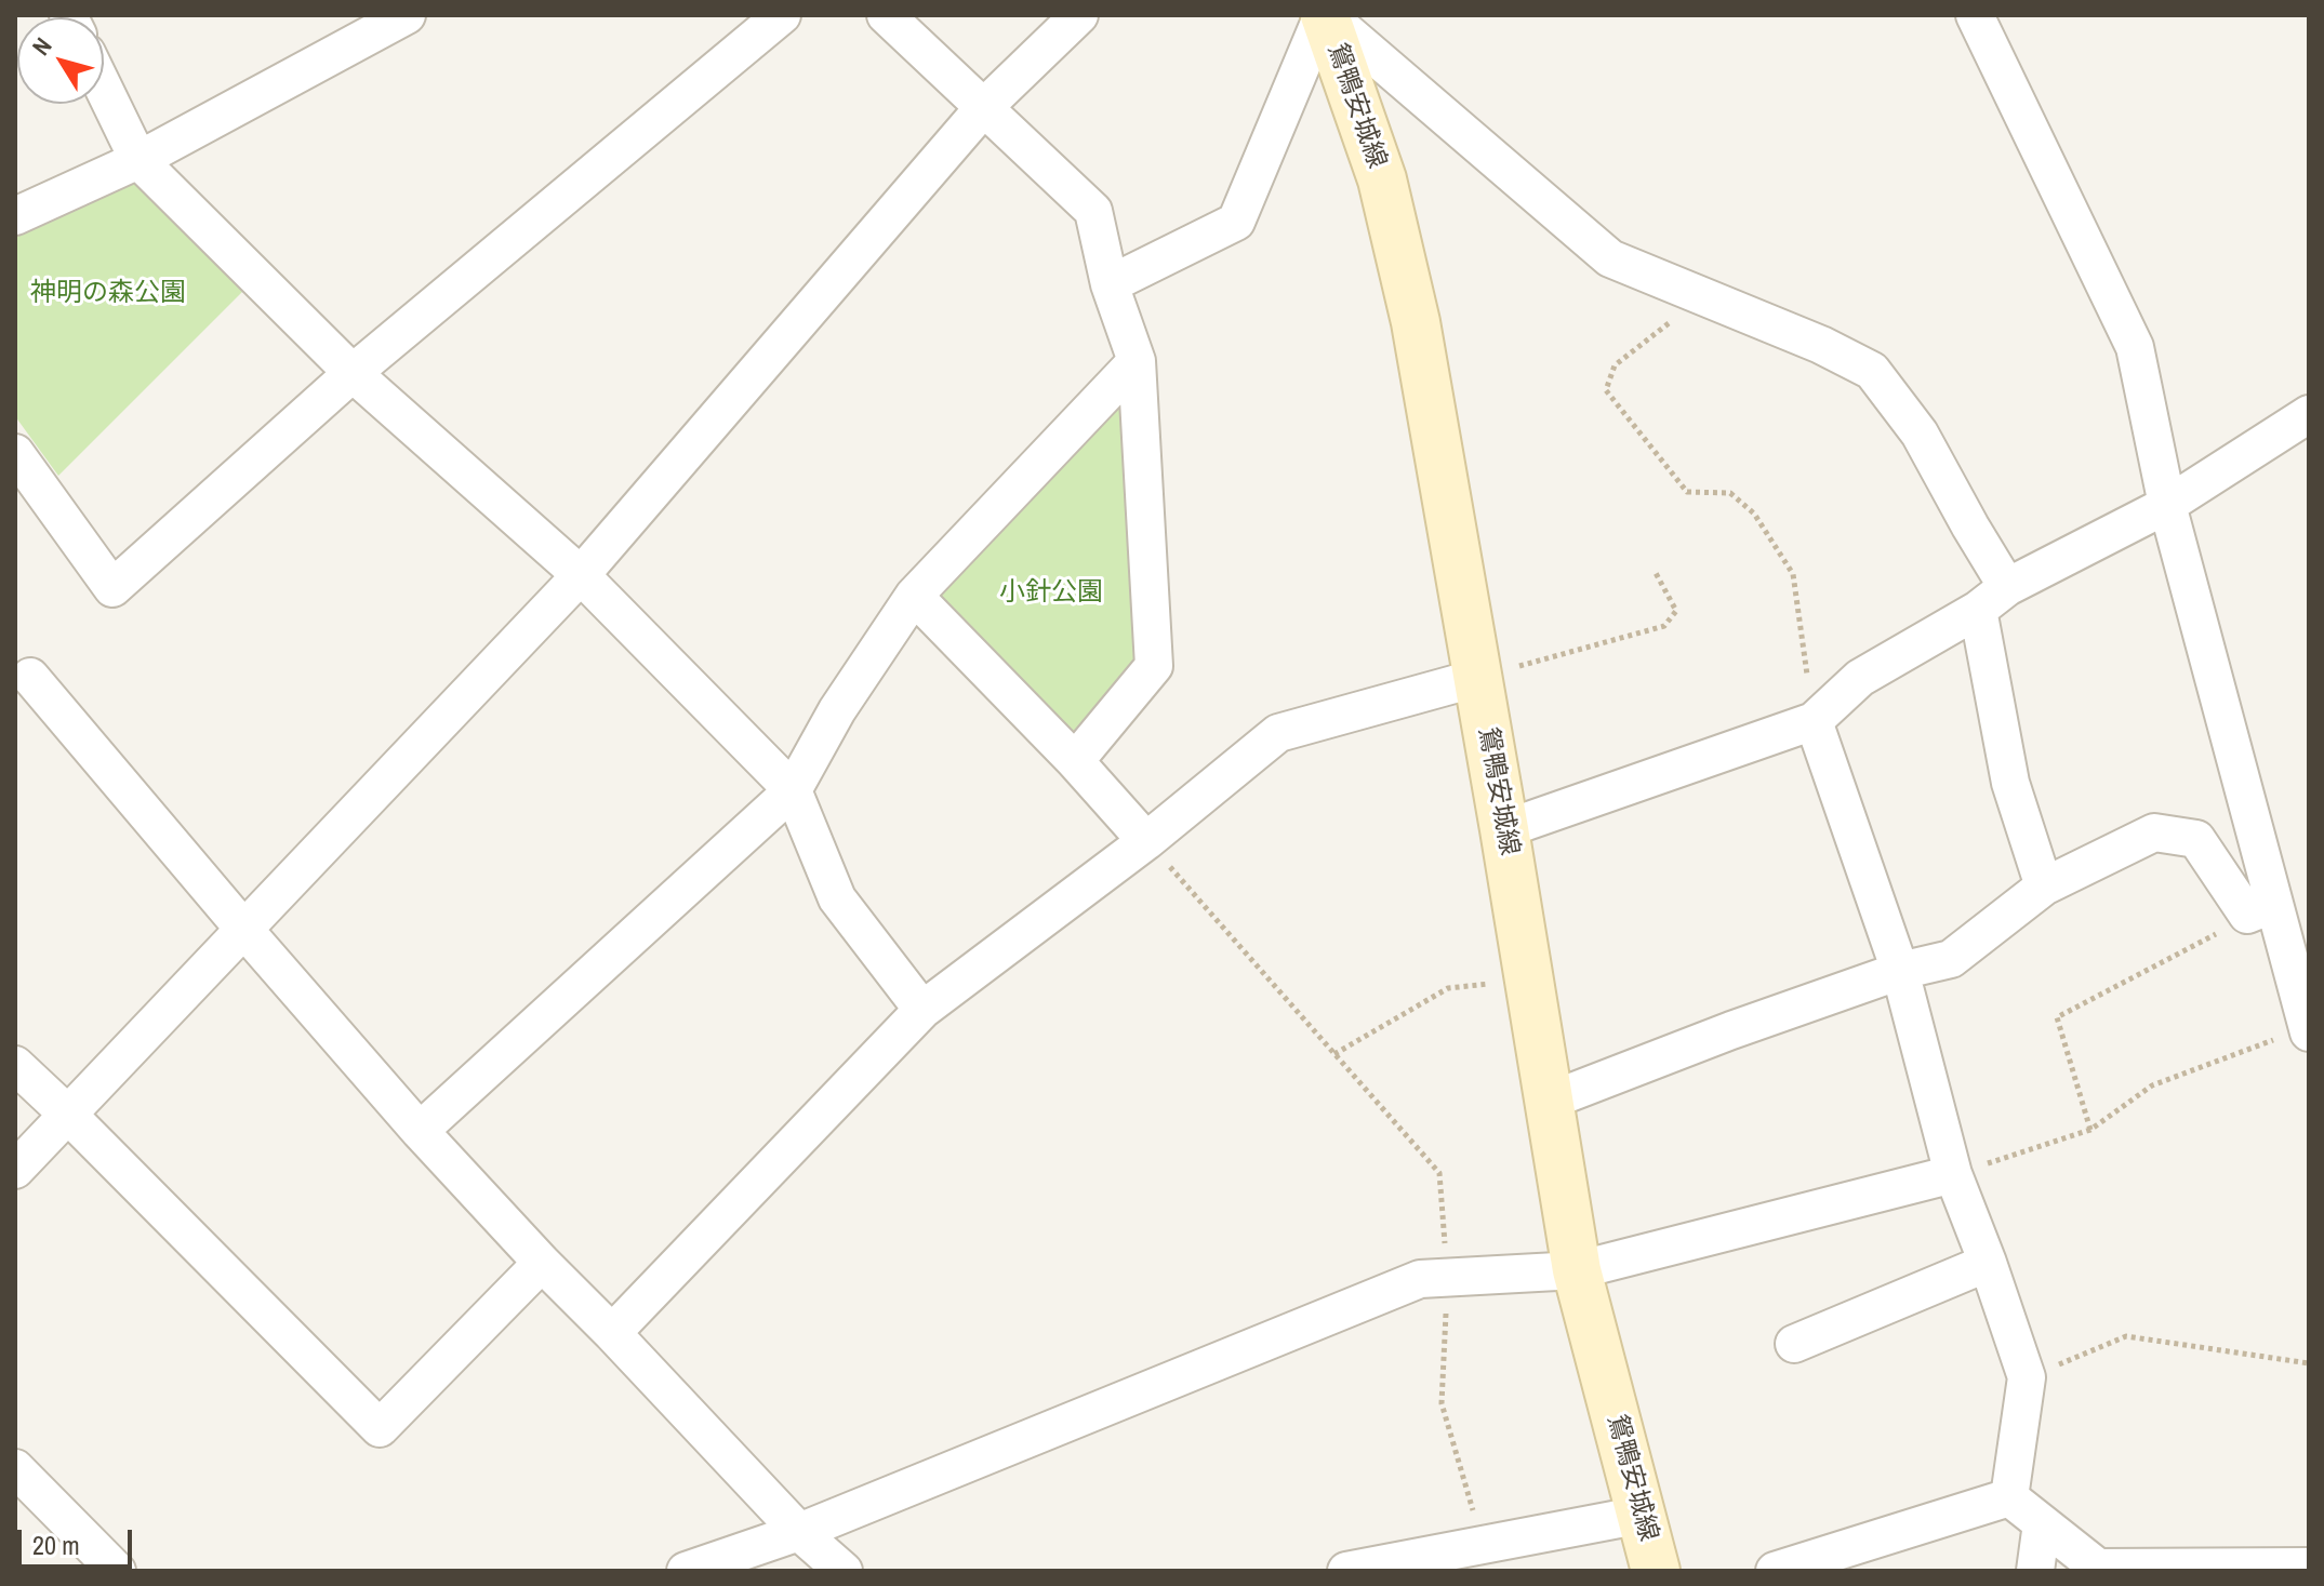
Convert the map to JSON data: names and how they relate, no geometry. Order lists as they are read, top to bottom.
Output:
{
  "streets": {
    "main road": ["鴛鴨安城線"]
  },
  "parks": ["神明の森公園", "小針公園"],
  "scale_bar": "20 m",
  "north": "top left"
}
